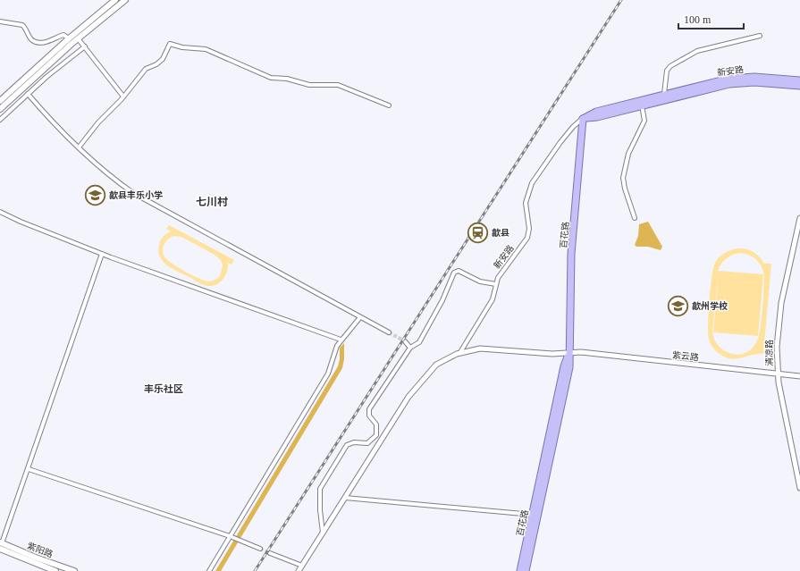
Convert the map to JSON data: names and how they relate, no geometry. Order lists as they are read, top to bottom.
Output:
{
  "streets": {
    "main road": ["新安路", "百花路", "紫阳路"],
    "street": ["清凉路", "紫云路"]
  },
  "crossings": [
    ["新安路", "百花路"],
    ["新安路", "紫云路"],
    ["百花路", "紫云路"],
    ["清凉路", "紫云路"]
  ],
  "districts": ["七川村", "丰乐社区"],
  "places": {
    "school or university": ["歙县丰乐小学", "歙州学校"],
    "station": ["歙县"]
  },
  "scale_bar": "100 m"
}
